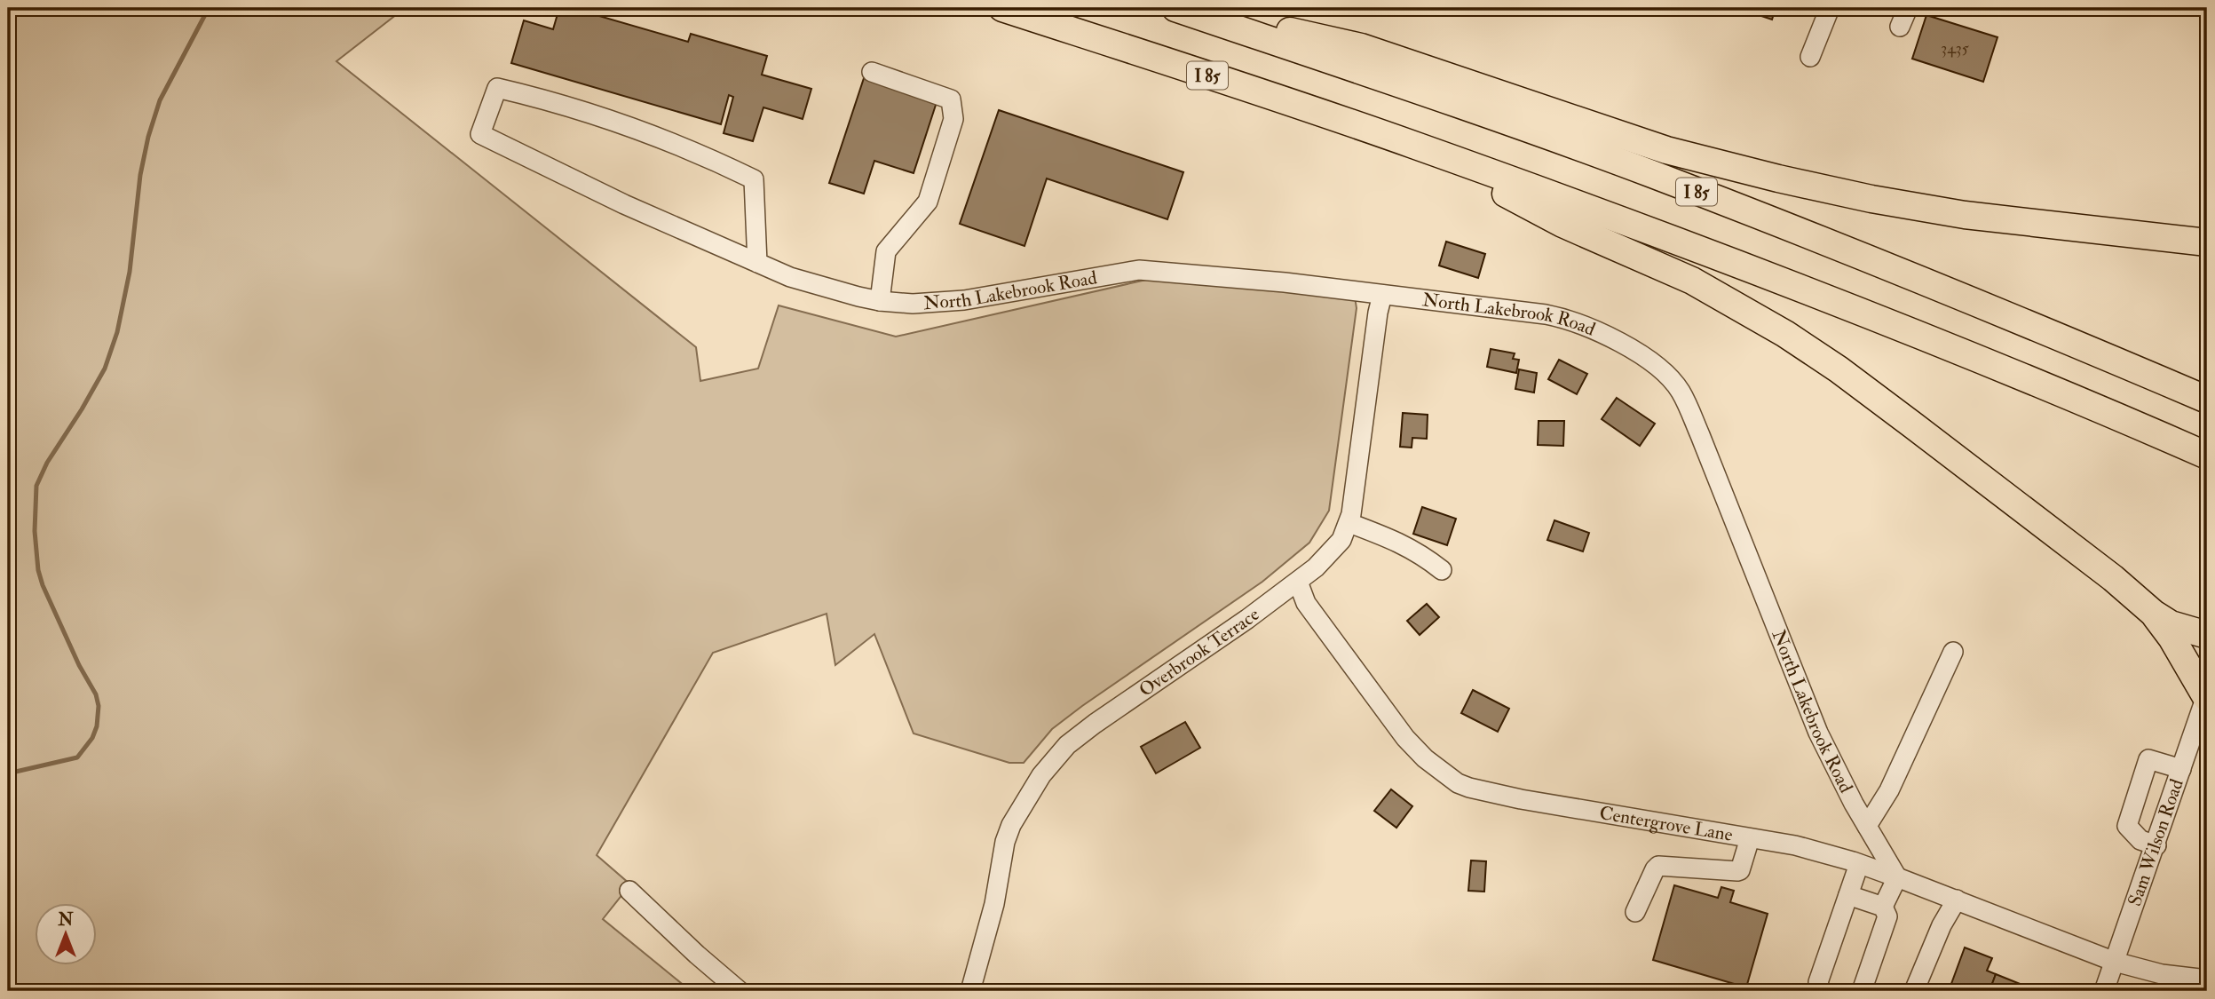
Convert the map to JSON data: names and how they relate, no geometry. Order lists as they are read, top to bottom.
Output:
{
  "streets": {
    "highway": ["I 85"],
    "street": [
      "North Lakebrook Road",
      "Overbrook Terrace",
      "Centergrove Lane",
      "Sam Wilson Road"
    ]
  },
  "crossings": [
    ["North Lakebrook Road", "Overbrook Terrace"],
    ["North Lakebrook Road", "Centergrove Lane"],
    ["Overbrook Terrace", "Centergrove Lane"],
    ["Centergrove Lane", "Sam Wilson Road"]
  ],
  "house_numbers": ["3435"],
  "north": "top"
}
